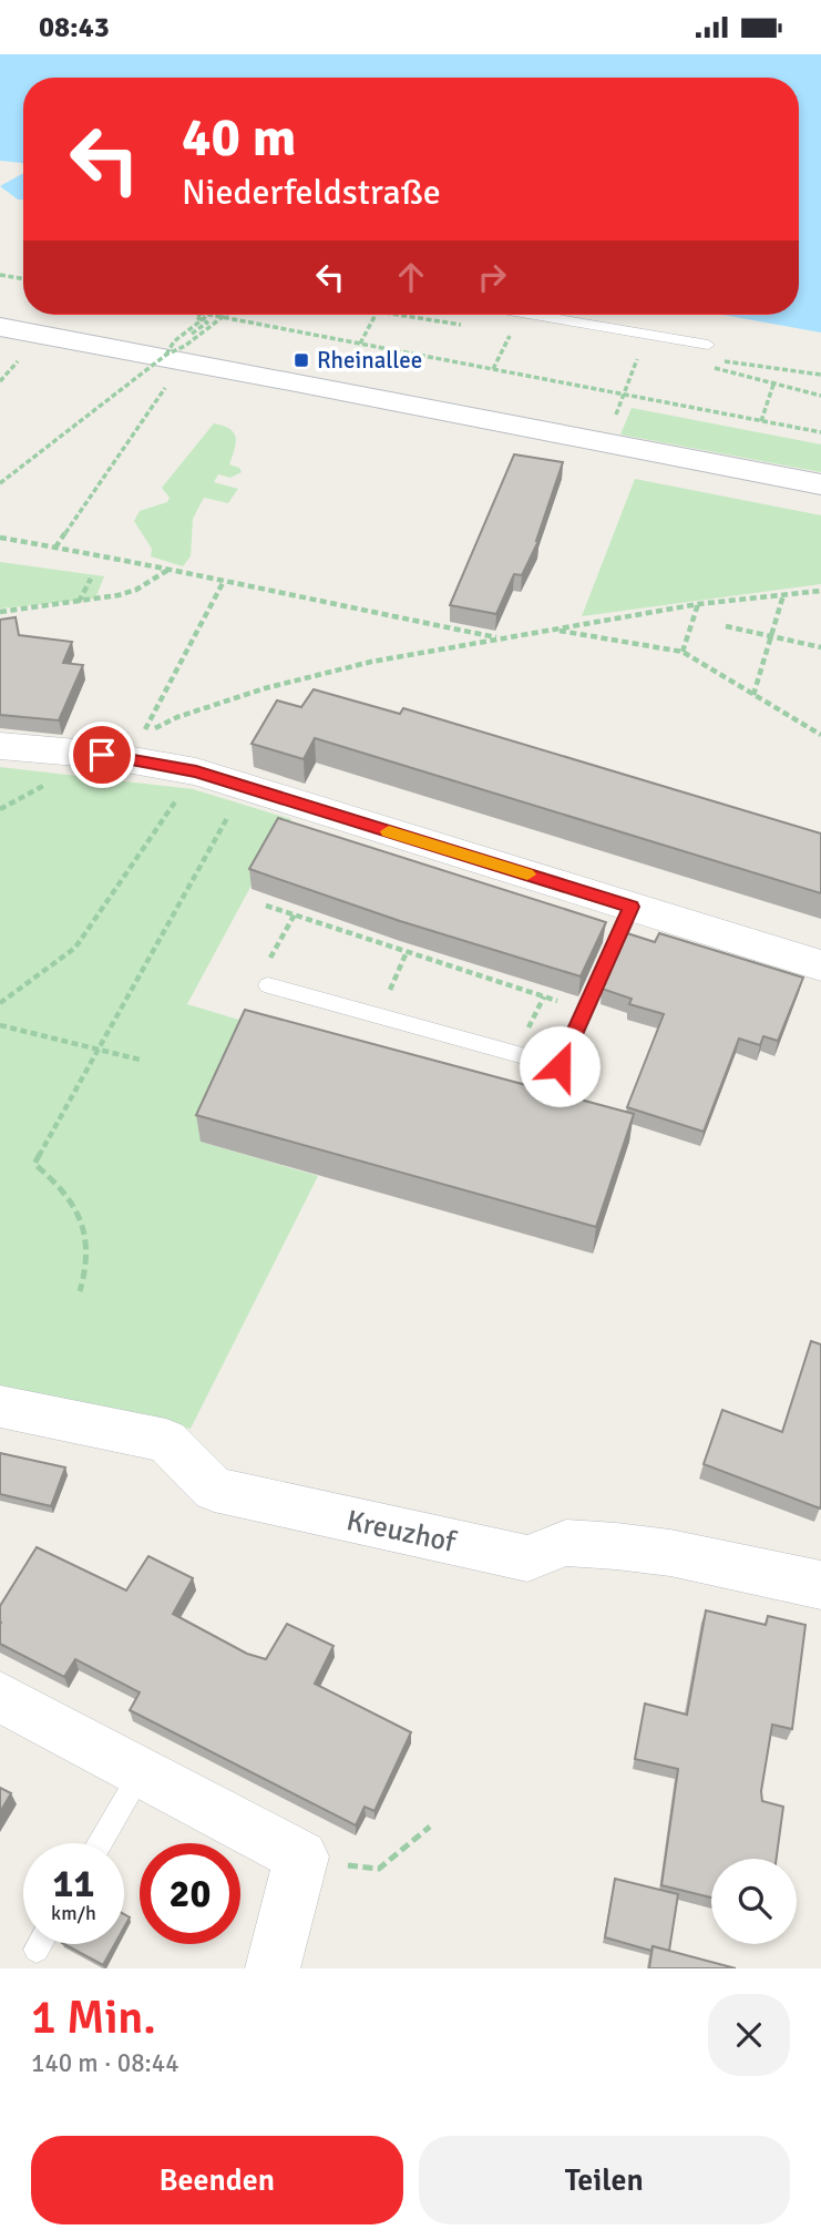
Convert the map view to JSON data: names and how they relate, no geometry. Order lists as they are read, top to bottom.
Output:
{
  "streets": {
    "street": ["Kreuzhof"]
  },
  "places": {
    "transit": ["Rheinallee"]
  },
  "page": {
    "status": "08:43",
    "turn": ["40 m", "Niederfeldstraße"],
    "speed": "11 km/h",
    "limit": "20",
    "heading": ["1 Min.", "140 m · 08:44"],
    "buttons": ["Beenden", "Teilen"]
  }
}
